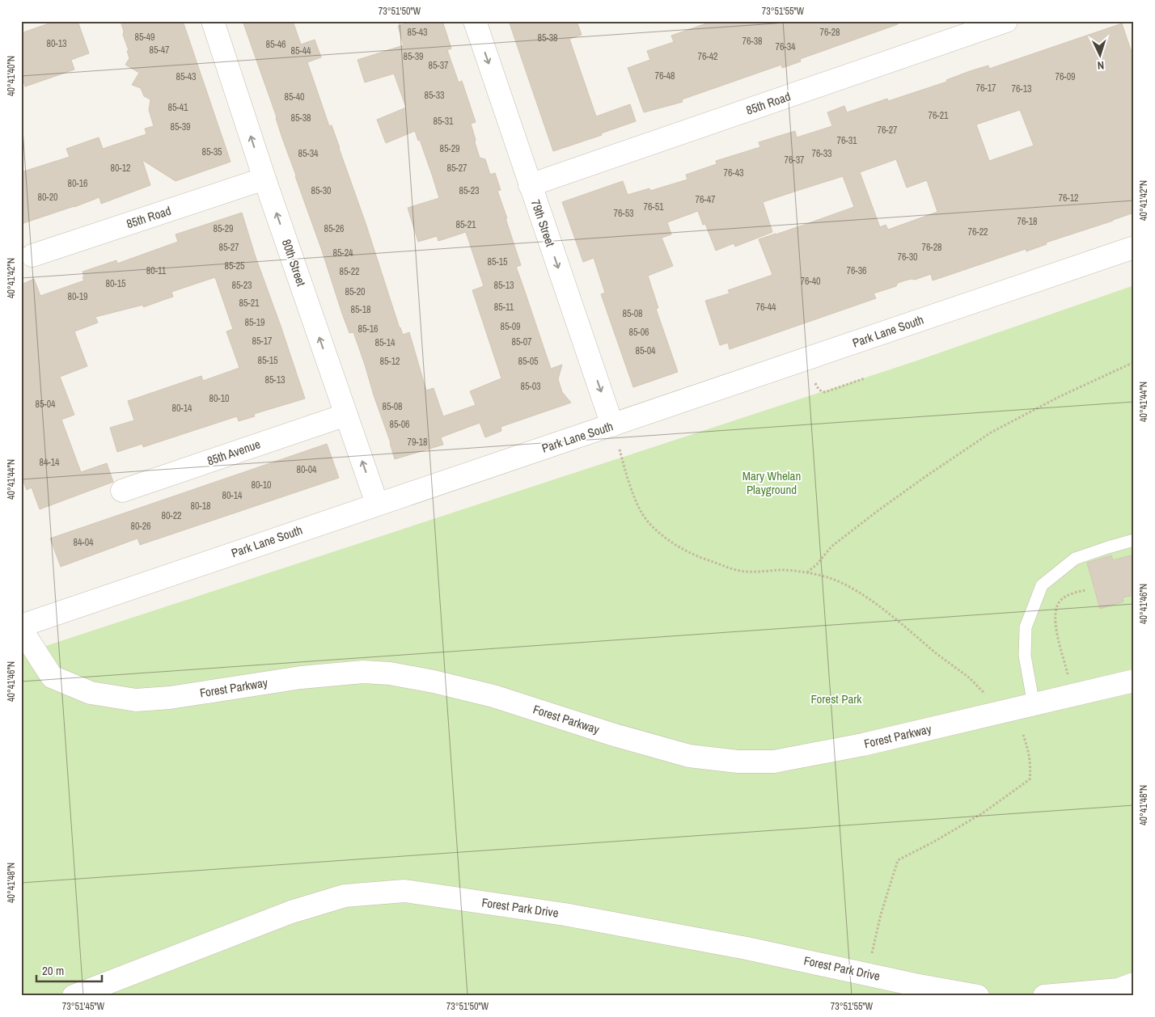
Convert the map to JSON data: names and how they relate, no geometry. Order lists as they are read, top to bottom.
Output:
{
  "streets": {
    "street": [
      "85th Road",
      "79th Street",
      "80th Street",
      "Park Lane South",
      "85th Avenue",
      "Forest Parkway",
      "Forest Park Drive"
    ]
  },
  "crossings": [
    ["85th Road", "79th Street"],
    ["85th Road", "80th Street"],
    ["79th Street", "Park Lane South"],
    ["80th Street", "Park Lane South"],
    ["80th Street", "85th Avenue"]
  ],
  "one_way": ["79th Street", "80th Street"],
  "parks": ["Mary Whelan Playground", "Forest Park"],
  "house_numbers": [
    "85-43",
    "76-28",
    "85-49",
    "85-38",
    "76-38",
    "80-13",
    "85-46",
    "76-34",
    "85-47",
    "85-44",
    "85-39",
    "76-42",
    "85-37",
    "76-48",
    "85-43",
    "76-09",
    "76-17",
    "76-13",
    "85-33",
    "85-40",
    "85-41",
    "76-21",
    "85-38",
    "85-31",
    "85-39",
    "76-27",
    "76-31",
    "85-29",
    "85-35",
    "85-34",
    "76-33",
    "76-37",
    "80-12",
    "85-27",
    "76-43",
    "80-16",
    "85-30",
    "85-23",
    "80-20",
    "76-12",
    "76-47",
    "76-51",
    "76-53",
    "76-18",
    "85-21",
    "85-29",
    "85-26",
    "76-22",
    "85-27",
    "76-28",
    "85-24",
    "76-30",
    "85-15",
    "85-25",
    "80-11",
    "76-36",
    "85-22",
    "76-40",
    "80-15",
    "85-23",
    "85-13",
    "85-20",
    "80-19",
    "85-21",
    "85-11",
    "76-44",
    "85-18",
    "85-08",
    "85-19",
    "85-09",
    "85-16",
    "85-06",
    "85-17",
    "85-07",
    "85-14",
    "85-04",
    "85-15",
    "85-12",
    "85-05",
    "85-13",
    "85-03",
    "80-10",
    "85-04",
    "85-08",
    "80-14",
    "85-06",
    "79-18",
    "84-14",
    "80-04",
    "80-10",
    "80-14",
    "80-18",
    "80-22",
    "80-26",
    "84-04"
  ],
  "scale_bar": "20 m",
  "north": "bottom",
  "coordinates": [
    "73°51'50\"W",
    "73°51'55\"W",
    "40°41'40\"N",
    "40°41'42\"N",
    "40°41'44\"N",
    "40°41'46\"N",
    "40°41'48\"N",
    "73°51'45\"W"
  ]
}
